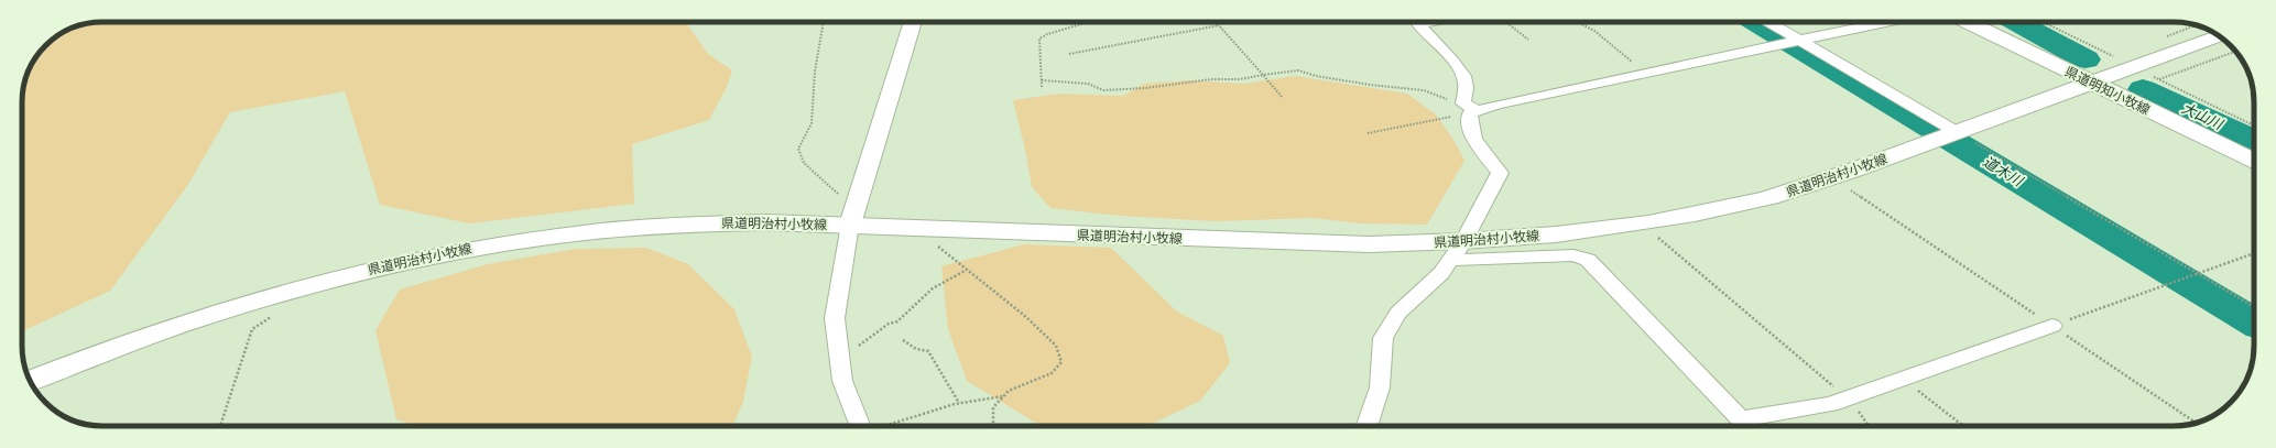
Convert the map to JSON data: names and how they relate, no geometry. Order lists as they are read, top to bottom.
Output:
{
  "streets": {
    "main road": ["県道明知小牧線", "県道明治村小牧線"]
  },
  "crossings": [
    ["県道明知小牧線", "県道明治村小牧線"]
  ],
  "water": ["大山川", "道木川"]
}
